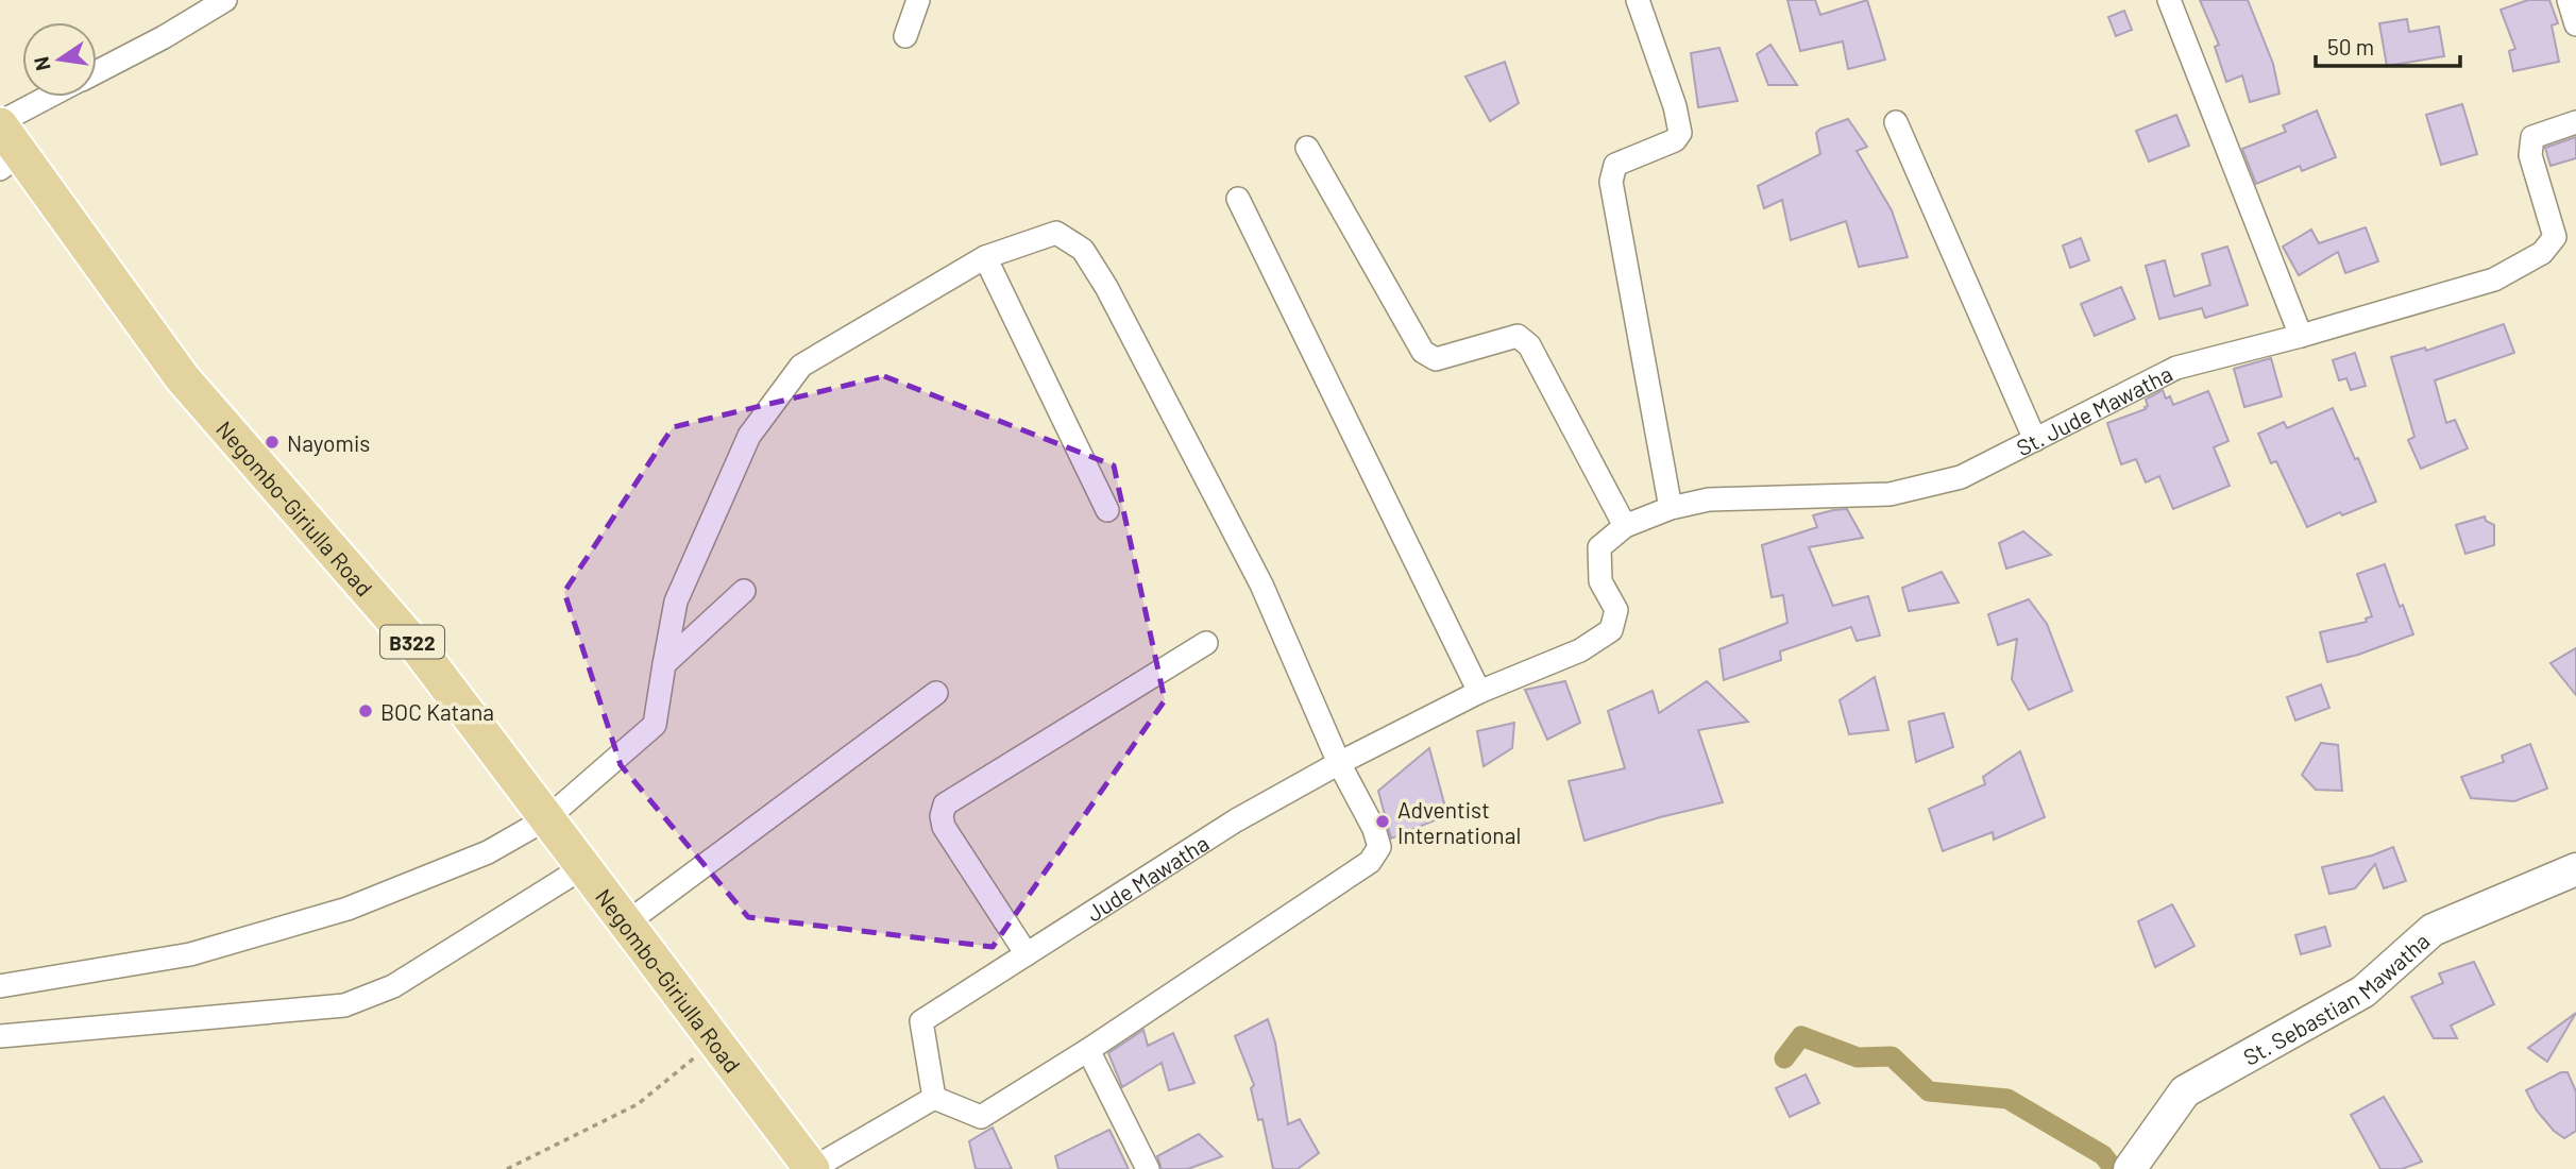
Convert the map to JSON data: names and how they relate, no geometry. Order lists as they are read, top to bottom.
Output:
{
  "streets": {
    "main road": ["Negombo-Giriulla Road", "B322"],
    "street": ["St. Jude Mawatha", "Jude Mawatha", "St. Sebastian Mawatha"]
  },
  "crossings": [
    ["St. Jude Mawatha", "Jude Mawatha"]
  ],
  "places": ["Nayomis", "BOC Katana", "Adventist International"],
  "scale_bar": "50 m",
  "north": "left"
}
